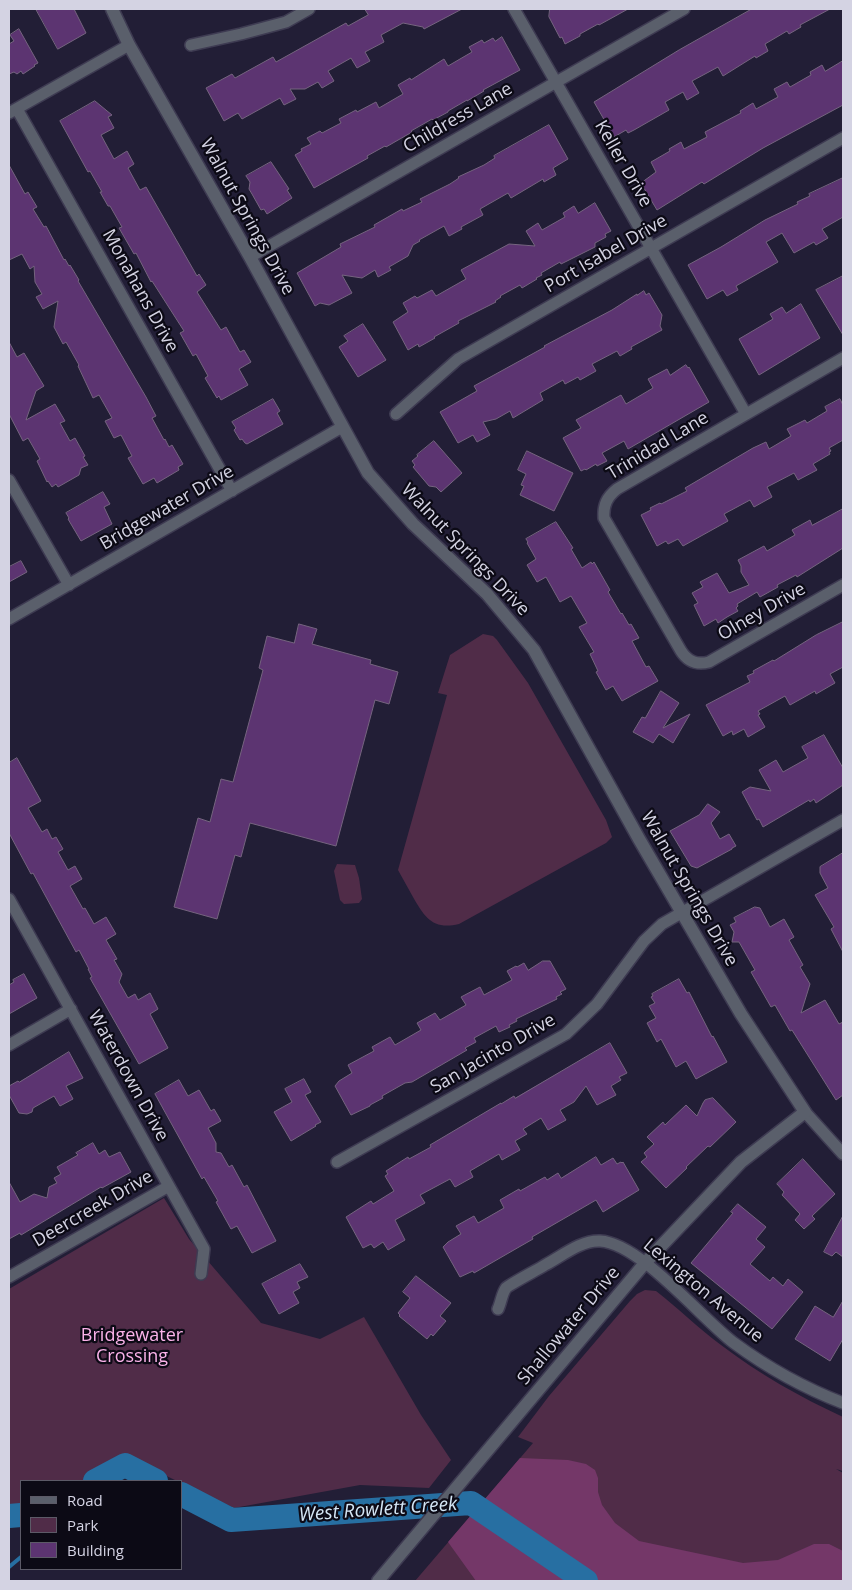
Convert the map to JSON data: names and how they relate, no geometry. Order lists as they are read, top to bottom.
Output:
{
  "streets": {
    "street": [
      "Childress Lane",
      "Keller Drive",
      "Walnut Springs Drive",
      "Port Isabel Drive",
      "Monahans Drive",
      "Trinidad Lane",
      "Bridgewater Drive",
      "Olney Drive",
      "San Jacinto Drive",
      "Waterdown Drive",
      "Deercreek Drive",
      "Lexington Avenue",
      "Shallowater Drive"
    ]
  },
  "crossings": [
    ["Childress Lane", "Keller Drive"],
    ["Childress Lane", "Walnut Springs Drive"],
    ["Keller Drive", "Port Isabel Drive"],
    ["Keller Drive", "Trinidad Lane"],
    ["Walnut Springs Drive", "Bridgewater Drive"],
    ["Walnut Springs Drive", "San Jacinto Drive"],
    ["Walnut Springs Drive", "Shallowater Drive"],
    ["Monahans Drive", "Bridgewater Drive"],
    ["Trinidad Lane", "Olney Drive"],
    ["Waterdown Drive", "Deercreek Drive"],
    ["Lexington Avenue", "Shallowater Drive"]
  ],
  "water": ["West Rowlett Creek"],
  "parks": ["Bridgewater Crossing"],
  "legend": ["Road", "Park", "Building"]
}
